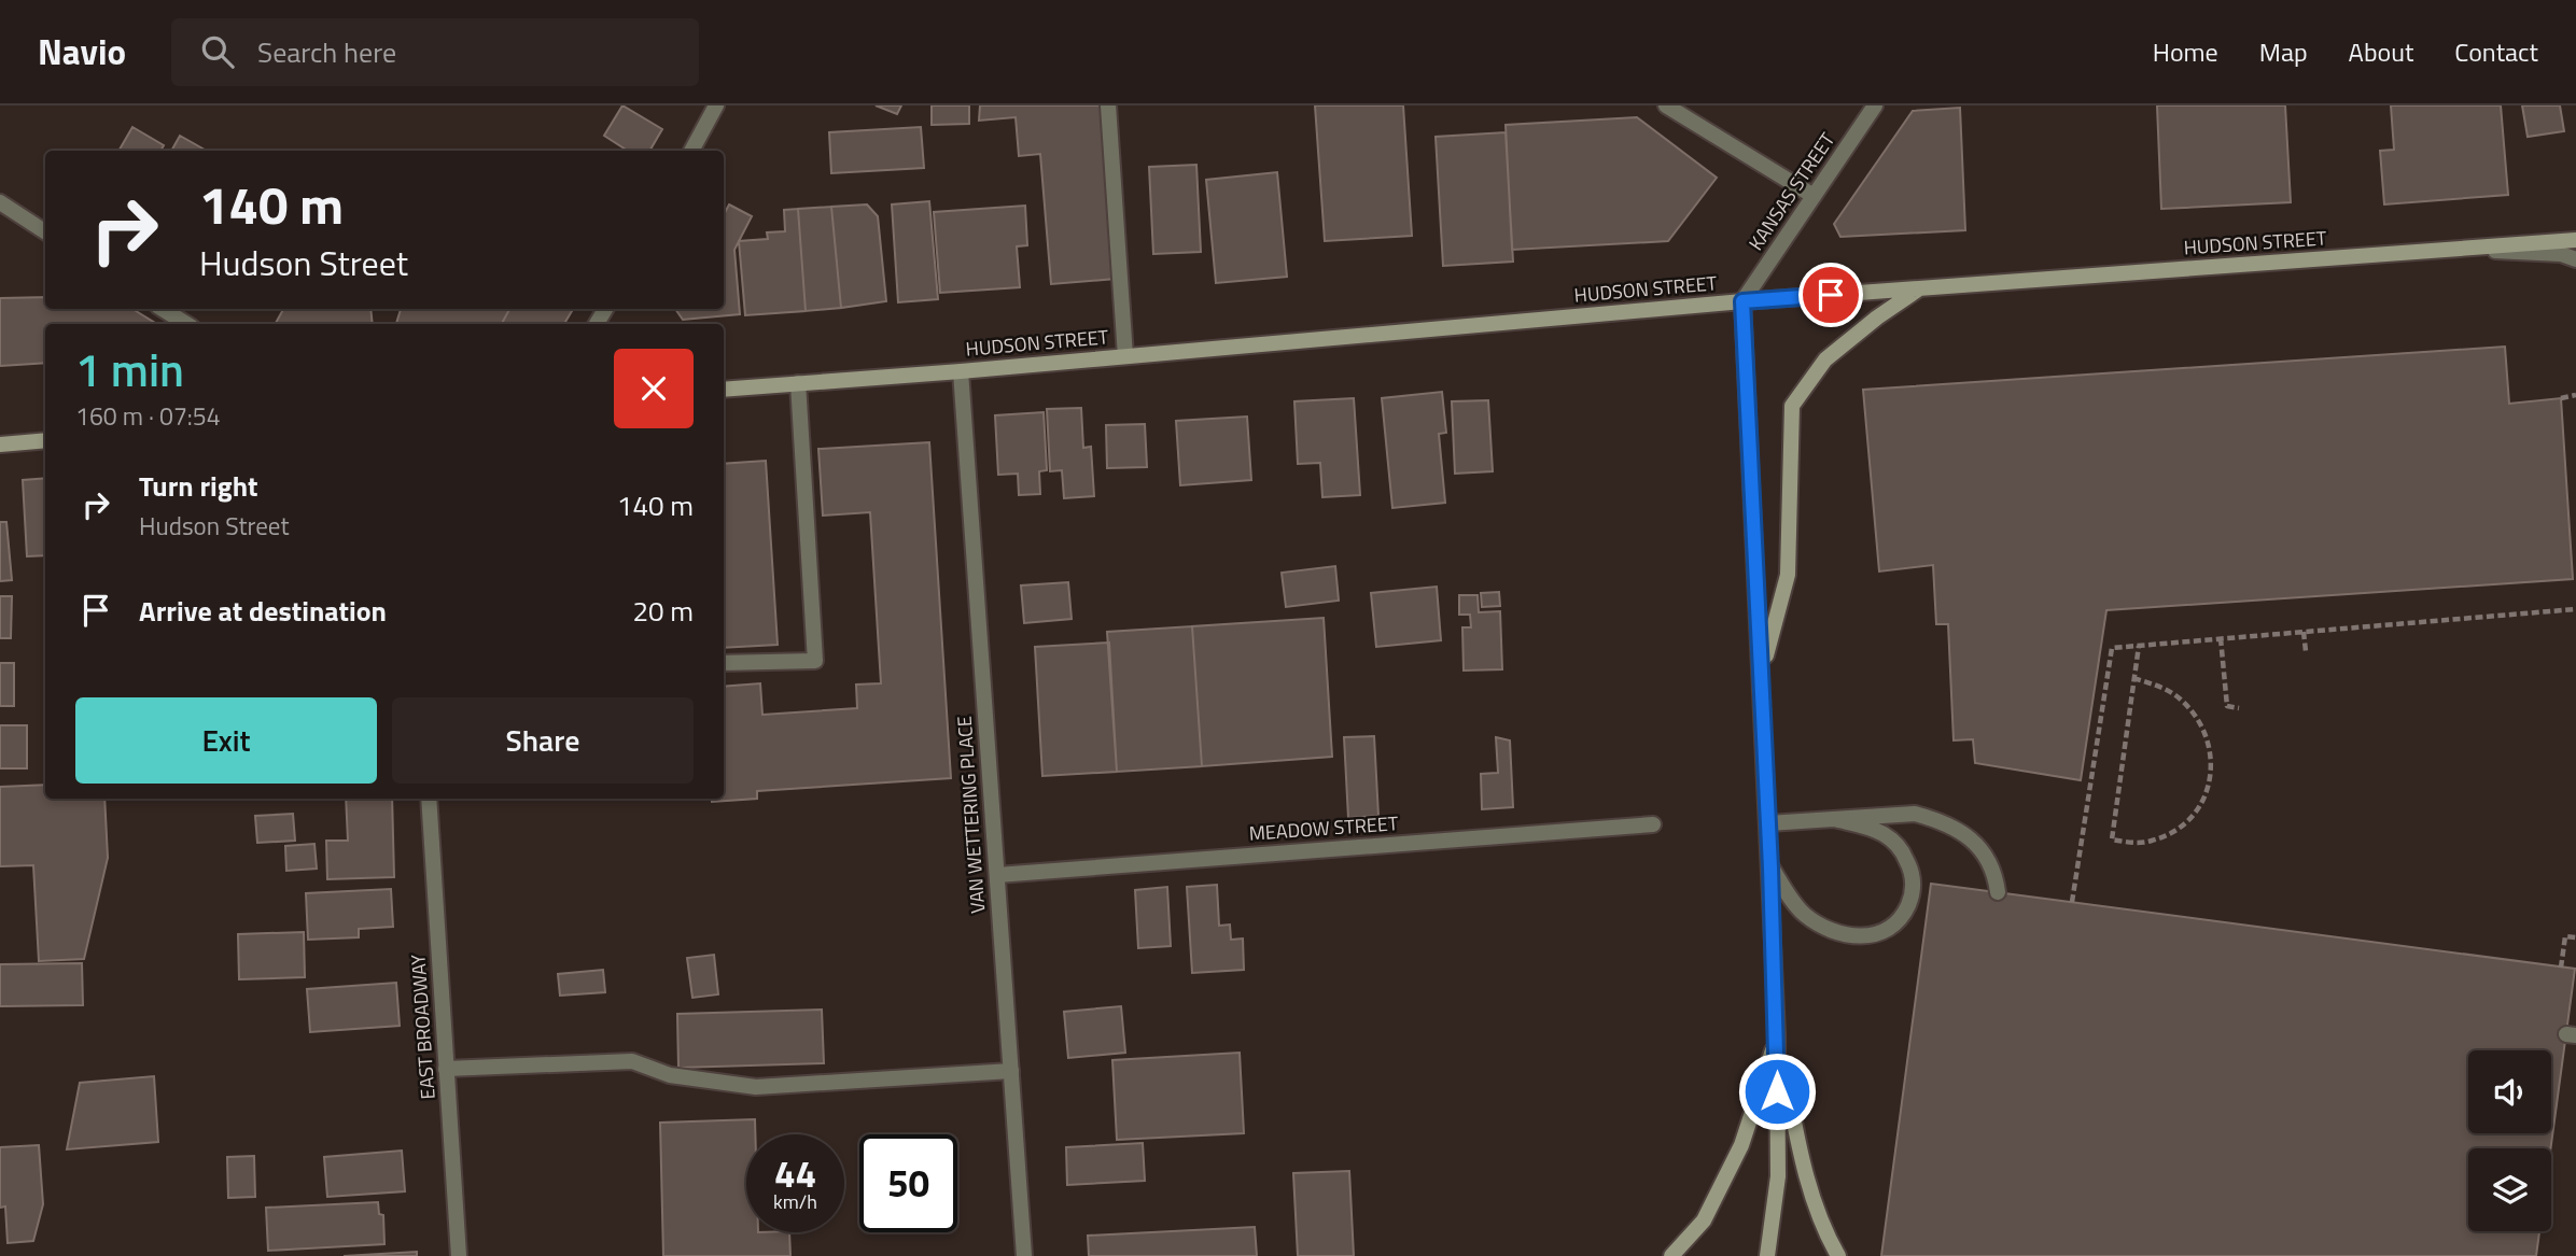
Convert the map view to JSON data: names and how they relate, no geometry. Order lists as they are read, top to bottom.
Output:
{
  "streets": {
    "main road": ["HUDSON STREET"],
    "street": [
      "KANSAS STREET",
      "VAN WETTERING PLACE",
      "MEADOW STREET",
      "EAST BROADWAY"
    ]
  },
  "crossings": [
    ["KANSAS STREET", "HUDSON STREET"],
    ["HUDSON STREET", "VAN WETTERING PLACE"],
    ["VAN WETTERING PLACE", "MEADOW STREET"]
  ],
  "page": {
    "header": "Navio",
    "search": "Search here",
    "nav": [
      "Home",
      "Map",
      "About",
      "Contact"
    ],
    "turn": ["140 m", "Hudson Street"],
    "heading": ["1 min", "160 m · 07:54"],
    "list": [
      {
        "name": "Turn right",
        "note": "Hudson Street",
        "value": "140 m"
      },
      {
        "name": "Arrive at destination",
        "value": "20 m"
      }
    ],
    "buttons": ["Exit", "Share"],
    "speed": "44 km/h",
    "limit": "50"
  }
}
